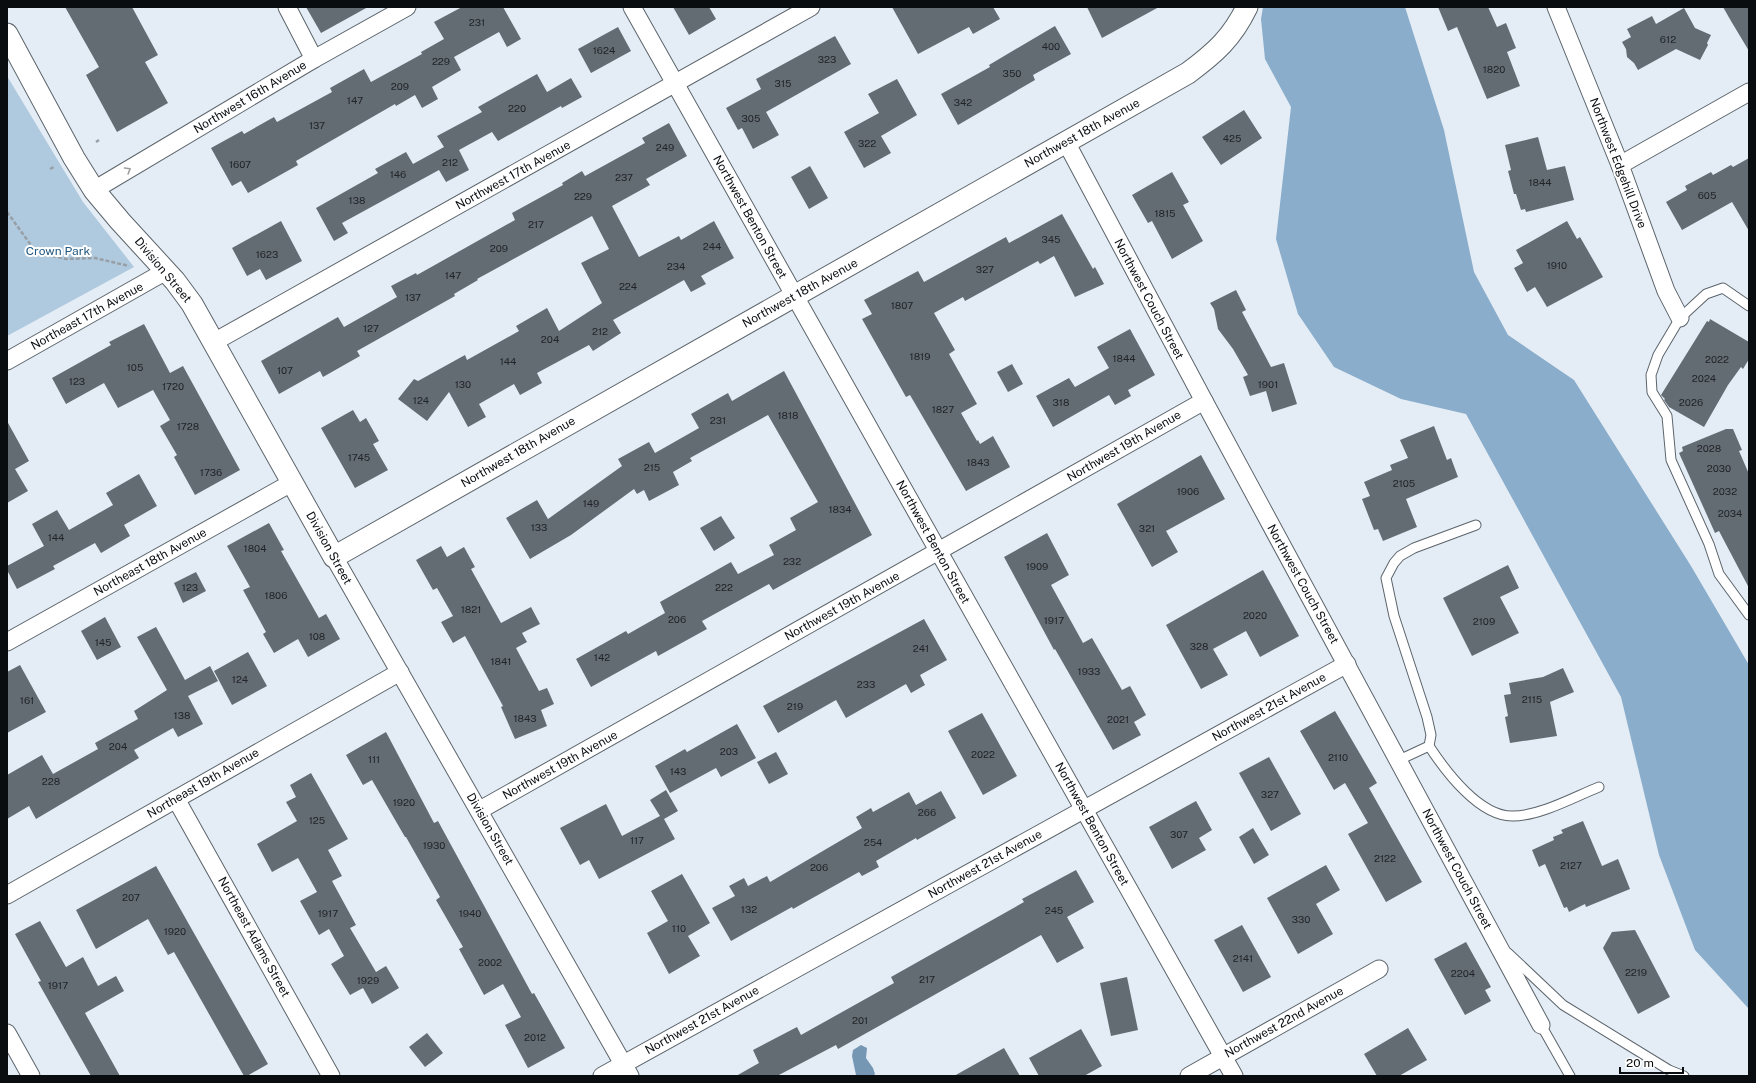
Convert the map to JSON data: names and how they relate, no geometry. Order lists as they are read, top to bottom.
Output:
{
  "streets": {
    "street": [
      "Northwest 16th Avenue",
      "Northwest 18th Avenue",
      "Northwest Edgehill Drive",
      "Northwest 17th Avenue",
      "Northwest Benton Street",
      "Division Street",
      "Northwest Couch Street",
      "Northeast 17th Avenue",
      "Northwest 19th Avenue",
      "Northeast 18th Avenue",
      "Northwest 21st Avenue",
      "Northeast 19th Avenue",
      "Northeast Adams Street",
      "Northwest 22nd Avenue"
    ]
  },
  "crossings": [
    ["Northwest 16th Avenue", "Division Street"],
    ["Northwest 18th Avenue", "Northwest Benton Street"],
    ["Northwest 18th Avenue", "Division Street"],
    ["Northwest 18th Avenue", "Northwest Couch Street"],
    ["Northwest 17th Avenue", "Northwest Benton Street"],
    ["Northwest 17th Avenue", "Division Street"],
    ["Northwest Benton Street", "Northwest 19th Avenue"],
    ["Northwest Benton Street", "Northwest 21st Avenue"],
    ["Northwest Benton Street", "Northwest 22nd Avenue"],
    ["Division Street", "Northeast 17th Avenue"],
    ["Division Street", "Northwest 19th Avenue"],
    ["Division Street", "Northeast 18th Avenue"],
    ["Division Street", "Northwest 21st Avenue"],
    ["Division Street", "Northeast 19th Avenue"],
    ["Northwest Couch Street", "Northwest 19th Avenue"],
    ["Northwest Couch Street", "Northwest 21st Avenue"],
    ["Northeast 19th Avenue", "Northeast Adams Street"]
  ],
  "one_way": ["Northwest 16th Avenue"],
  "parks": ["Crown Park"],
  "house_numbers": [
    "231",
    "612",
    "400",
    "1624",
    "323",
    "229",
    "1820",
    "350",
    "315",
    "209",
    "147",
    "342",
    "220",
    "305",
    "137",
    "425",
    "322",
    "249",
    "212",
    "1607",
    "146",
    "237",
    "1844",
    "605",
    "229",
    "138",
    "1815",
    "217",
    "345",
    "244",
    "209",
    "1623",
    "1910",
    "234",
    "327",
    "147",
    "224",
    "137",
    "1807",
    "127",
    "212",
    "204",
    "1819",
    "1844",
    "2022",
    "144",
    "105",
    "107",
    "2024",
    "123",
    "130",
    "1901",
    "1720",
    "124",
    "318",
    "2026",
    "1827",
    "1818",
    "231",
    "1728",
    "2028",
    "1745",
    "1843",
    "215",
    "2030",
    "1736",
    "2105",
    "1906",
    "2032",
    "149",
    "1834",
    "2034",
    "133",
    "321",
    "144",
    "1804",
    "232",
    "1909",
    "123",
    "222",
    "1806",
    "1821",
    "2020",
    "206",
    "1917",
    "2109",
    "108",
    "145",
    "328",
    "241",
    "142",
    "1841",
    "1933",
    "124",
    "233",
    "2115",
    "161",
    "219",
    "138",
    "1843",
    "2021",
    "204",
    "203",
    "2022",
    "2110",
    "111",
    "143",
    "228",
    "327",
    "1920",
    "266",
    "125",
    "307",
    "117",
    "254",
    "1930",
    "2122",
    "2127",
    "206",
    "207",
    "132",
    "245",
    "1917",
    "1940",
    "330",
    "110",
    "1920",
    "2141",
    "2002",
    "2219",
    "2204",
    "217",
    "1929",
    "1917",
    "201",
    "2012"
  ],
  "scale_bar": "20 m"
}
